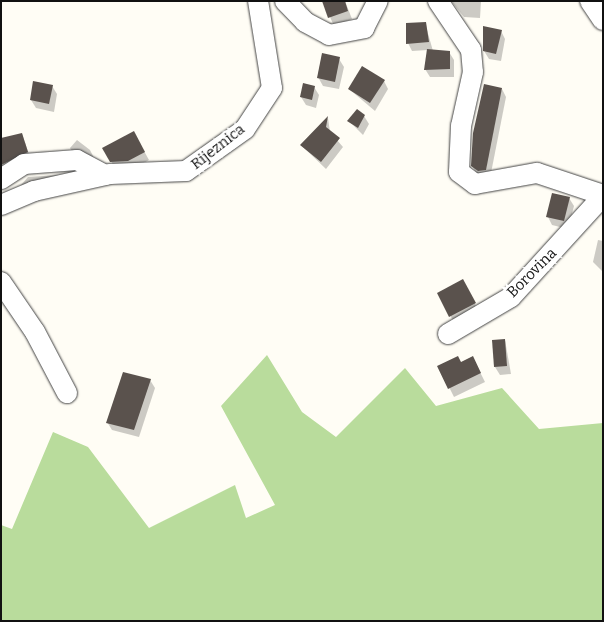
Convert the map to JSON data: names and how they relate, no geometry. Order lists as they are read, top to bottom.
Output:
{
  "streets": {
    "street": ["Rijeznica", "Borovina"]
  }
}
